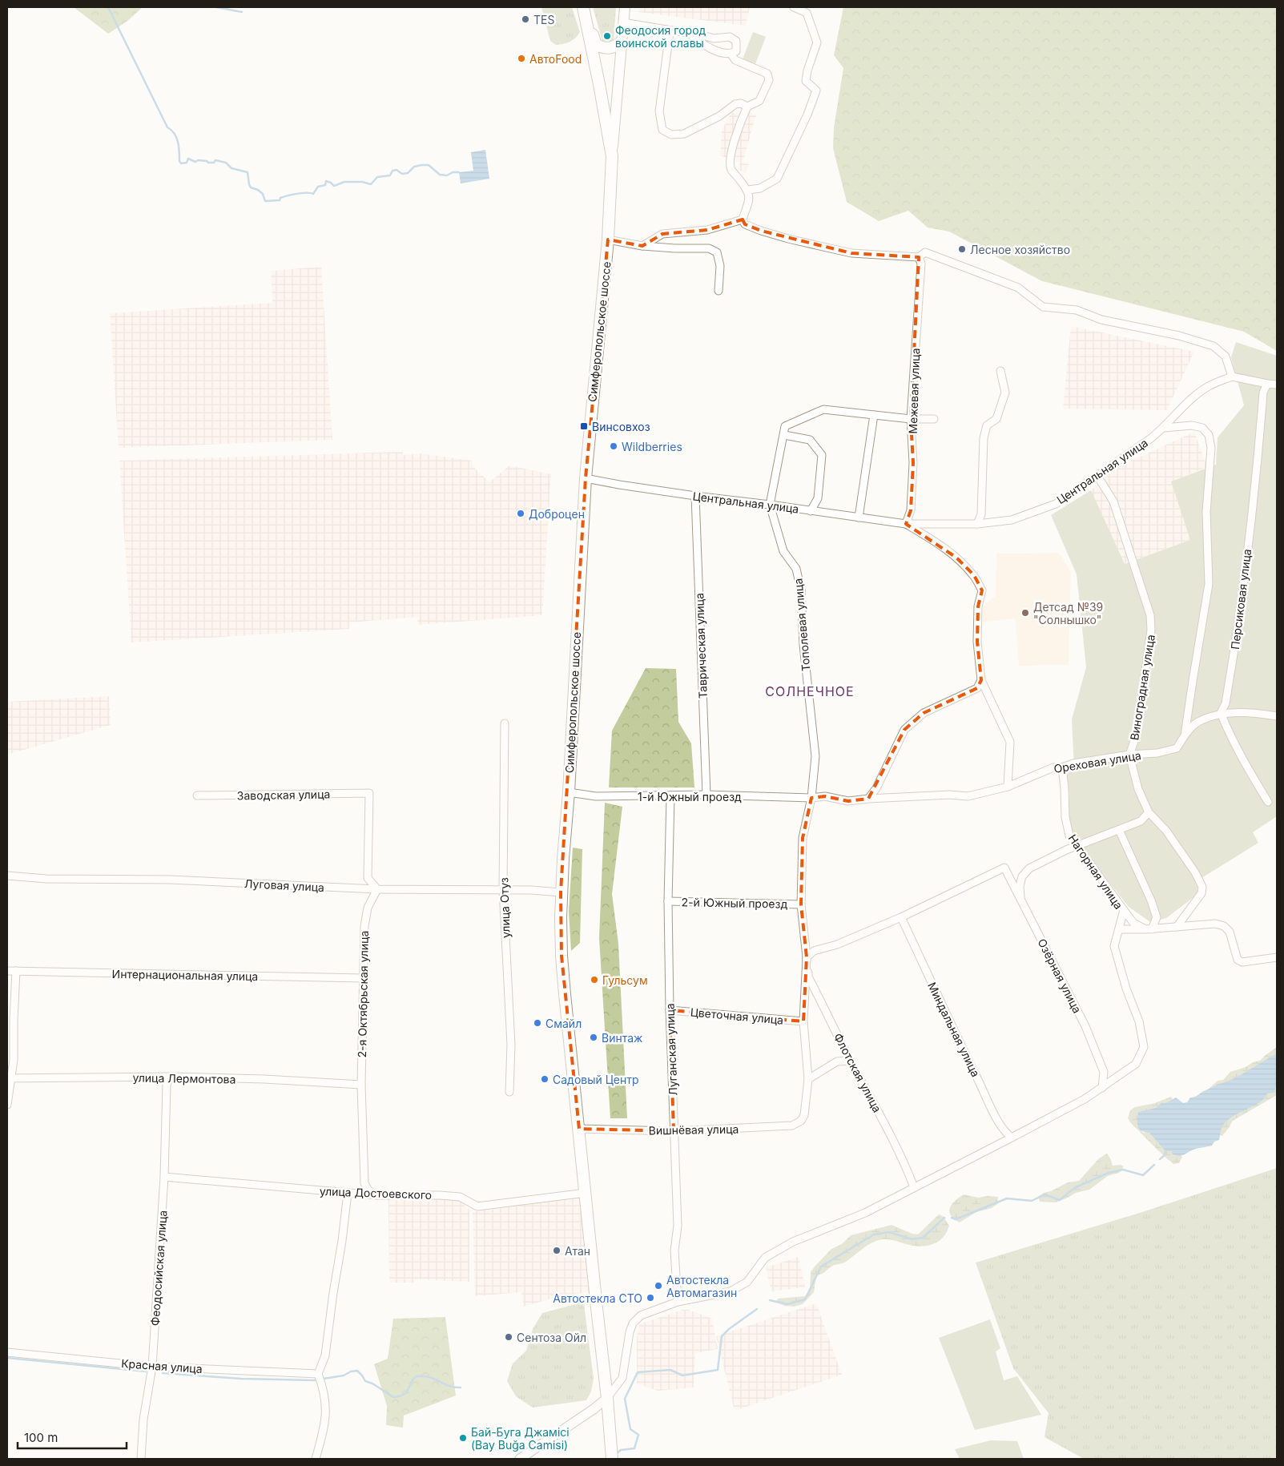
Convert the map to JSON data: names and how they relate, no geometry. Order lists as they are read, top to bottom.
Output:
{
  "streets": {
    "main road": ["Симферопольское шоссе"],
    "street": [
      "Межевая улица",
      "Центральная улица",
      "Персиковая улица",
      "Тополевая улица",
      "Таврическая улица",
      "Виноградная улица",
      "Ореховая улица",
      "Заводская улица",
      "1-й Южный проезд",
      "Нагорная улица",
      "Луговая улица",
      "2-й Южный проезд",
      "улица Отуз",
      "Интернациональная улица",
      "Озёрная улица",
      "2-я Октябрьская улица",
      "Цветочная улица",
      "Миндальная улица",
      "Луганская улица",
      "Флотская улица",
      "улица Лермонтова",
      "Вишнёвая улица",
      "улица Достоевского",
      "Феодосийская улица",
      "Красная улица"
    ]
  },
  "crossings": [
    ["Симферопольское шоссе", "Центральная улица"],
    ["Симферопольское шоссе", "1-й Южный проезд"],
    ["Симферопольское шоссе", "Луговая улица"],
    ["Симферопольское шоссе", "Вишнёвая улица"],
    ["Симферопольское шоссе", "улица Достоевского"],
    ["Межевая улица", "Центральная улица"],
    ["Центральная улица", "Тополевая улица"],
    ["Центральная улица", "Таврическая улица"],
    ["Центральная улица", "Виноградная улица"],
    ["Центральная улица", "Ореховая улица"],
    ["Персиковая улица", "Ореховая улица"],
    ["Тополевая улица", "Ореховая улица"],
    ["Тополевая улица", "1-й Южный проезд"],
    ["Тополевая улица", "2-й Южный проезд"],
    ["Тополевая улица", "Флотская улица"],
    ["Таврическая улица", "1-й Южный проезд"],
    ["Виноградная улица", "Ореховая улица"],
    ["Ореховая улица", "1-й Южный проезд"],
    ["Ореховая улица", "Нагорная улица"],
    ["Заводская улица", "Луговая улица"],
    ["Заводская улица", "2-я Октябрьская улица"],
    ["1-й Южный проезд", "Луганская улица"],
    ["Нагорная улица", "Озёрная улица"],
    ["Луговая улица", "улица Отуз"],
    ["Луговая улица", "2-я Октябрьская улица"],
    ["2-й Южный проезд", "Луганская улица"],
    ["Интернациональная улица", "2-я Октябрьская улица"],
    ["Озёрная улица", "Миндальная улица"],
    ["2-я Октябрьская улица", "улица Лермонтова"],
    ["2-я Октябрьская улица", "улица Достоевского"],
    ["Цветочная улица", "Луганская улица"],
    ["Луганская улица", "Вишнёвая улица"],
    ["улица Лермонтова", "Феодосийская улица"],
    ["улица Достоевского", "Феодосийская улица"],
    ["Феодосийская улица", "Красная улица"]
  ],
  "districts": ["СОЛНЕЧНОЕ"],
  "places": {
    "other": [
      "TES",
      "Феодосия город воинской славы",
      "АвтоFood",
      "Лесное хозяйство",
      "Wildberries",
      "Доброцен",
      "Детсад №39 \"Солнышко\"",
      "Гульсум",
      "Смайл",
      "Винтаж",
      "Садовый Центр",
      "Атан",
      "Автостекла Автомагазин",
      "Автостекла СТО",
      "Сентоза Ойл",
      "Бай-Буга Джамісі (Bay Buğa Camisi)"
    ],
    "transit": ["Винсовхоз"]
  },
  "scale_bar": "100 m"
}
